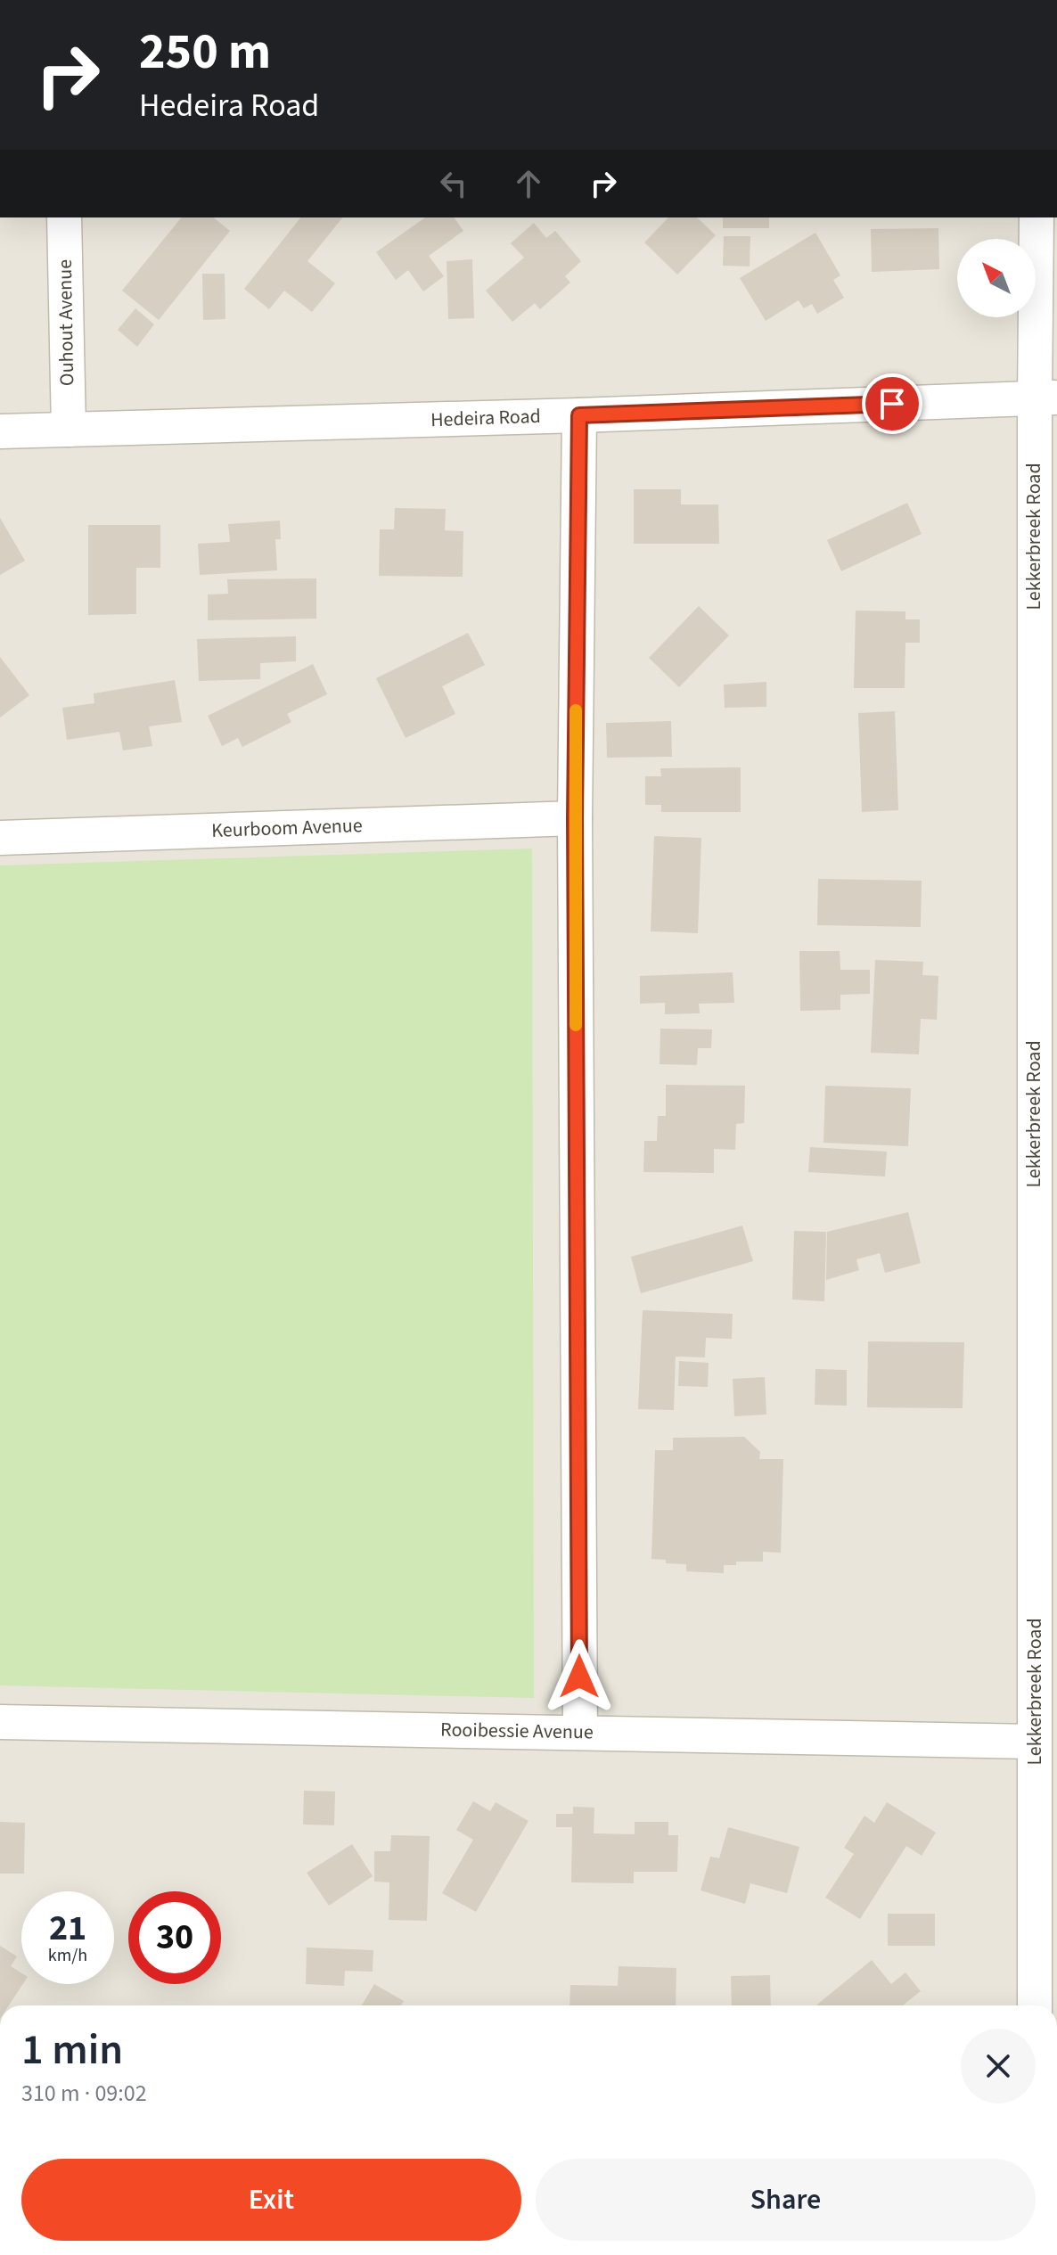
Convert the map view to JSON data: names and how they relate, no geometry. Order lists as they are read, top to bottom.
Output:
{
  "streets": {
    "street": [
      "Ouhout Avenue",
      "Hedeira Road",
      "Lekkerbreek Road",
      "Keurboom Avenue",
      "Rooibessie Avenue"
    ]
  },
  "crossings": [
    ["Ouhout Avenue", "Hedeira Road"],
    ["Hedeira Road", "Lekkerbreek Road"],
    ["Lekkerbreek Road", "Rooibessie Avenue"]
  ],
  "north": "top left",
  "page": {
    "turn": ["250 m", "Hedeira Road"],
    "speed": "21 km/h",
    "limit": "30",
    "heading": ["1 min", "310 m · 09:02"],
    "buttons": ["Exit", "Share"]
  }
}
